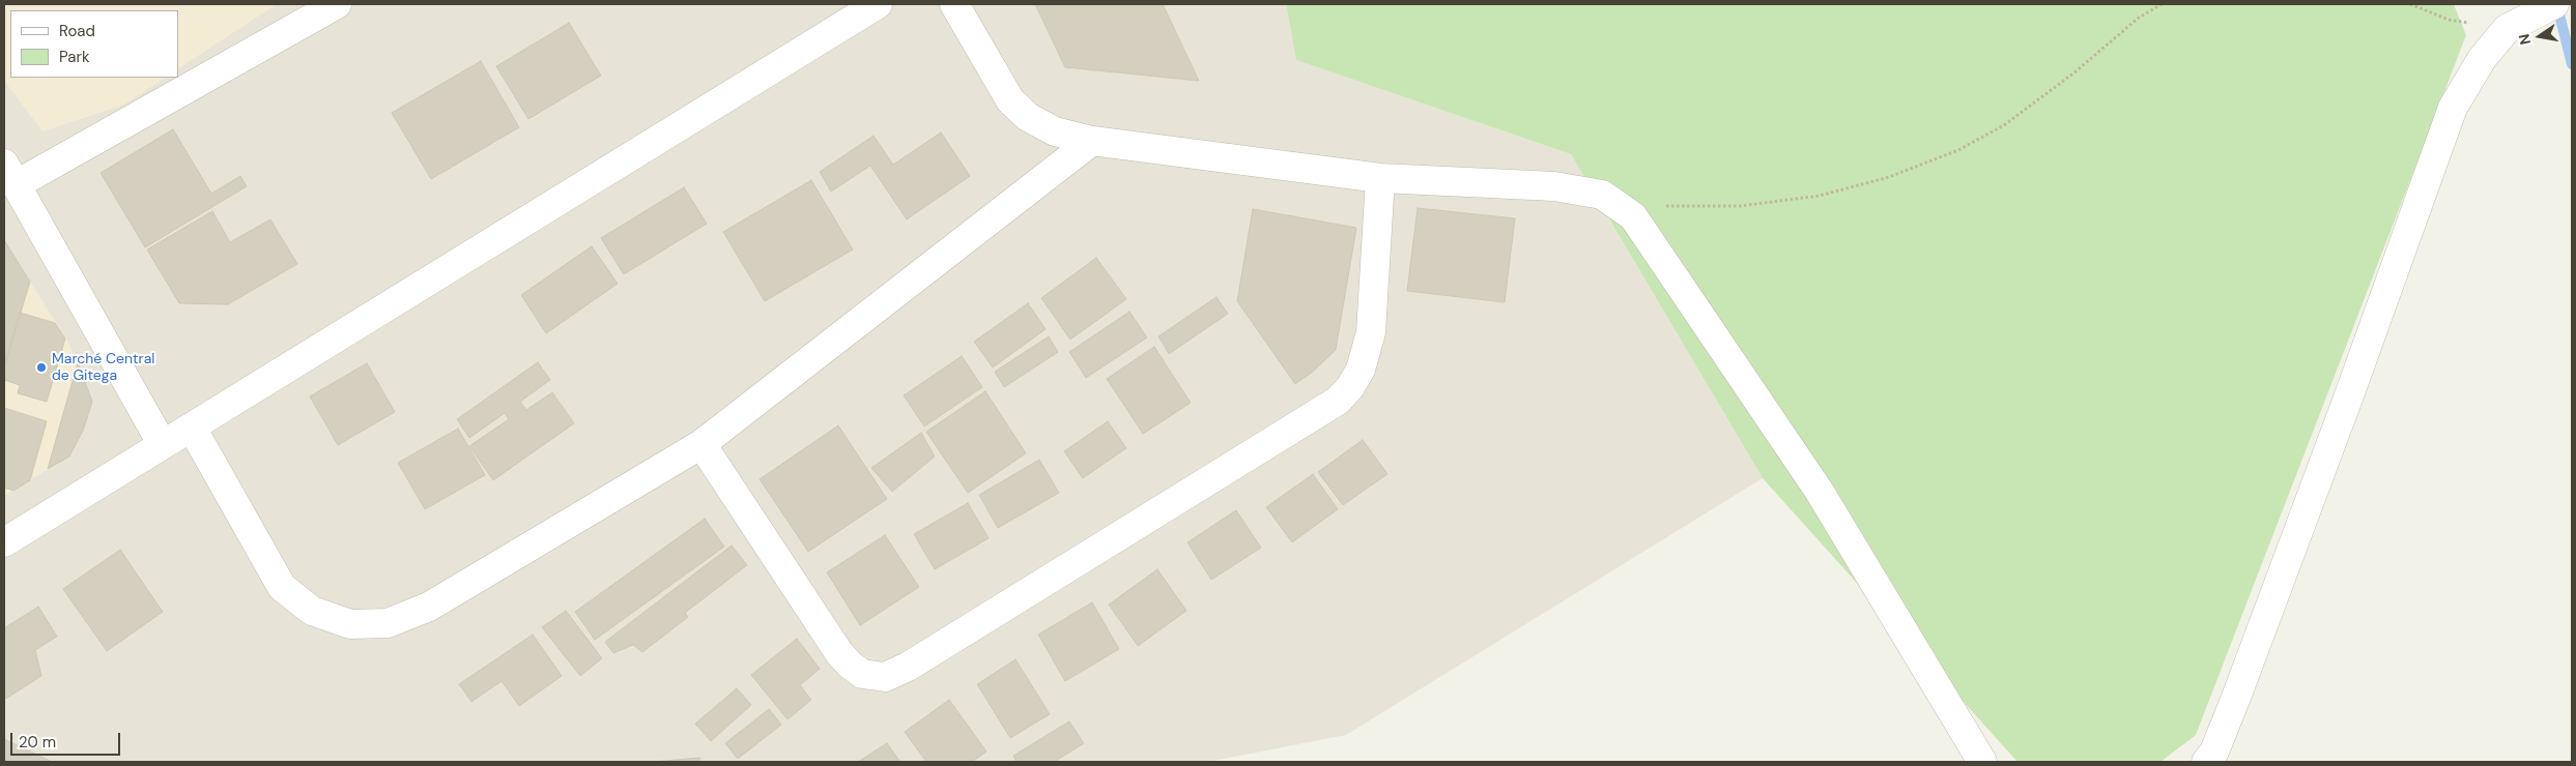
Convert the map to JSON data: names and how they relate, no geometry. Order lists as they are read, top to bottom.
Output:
{
  "places": ["Marché Central de Gitega"],
  "legend": ["Road", "Park"],
  "scale_bar": "20 m",
  "north": "left"
}
